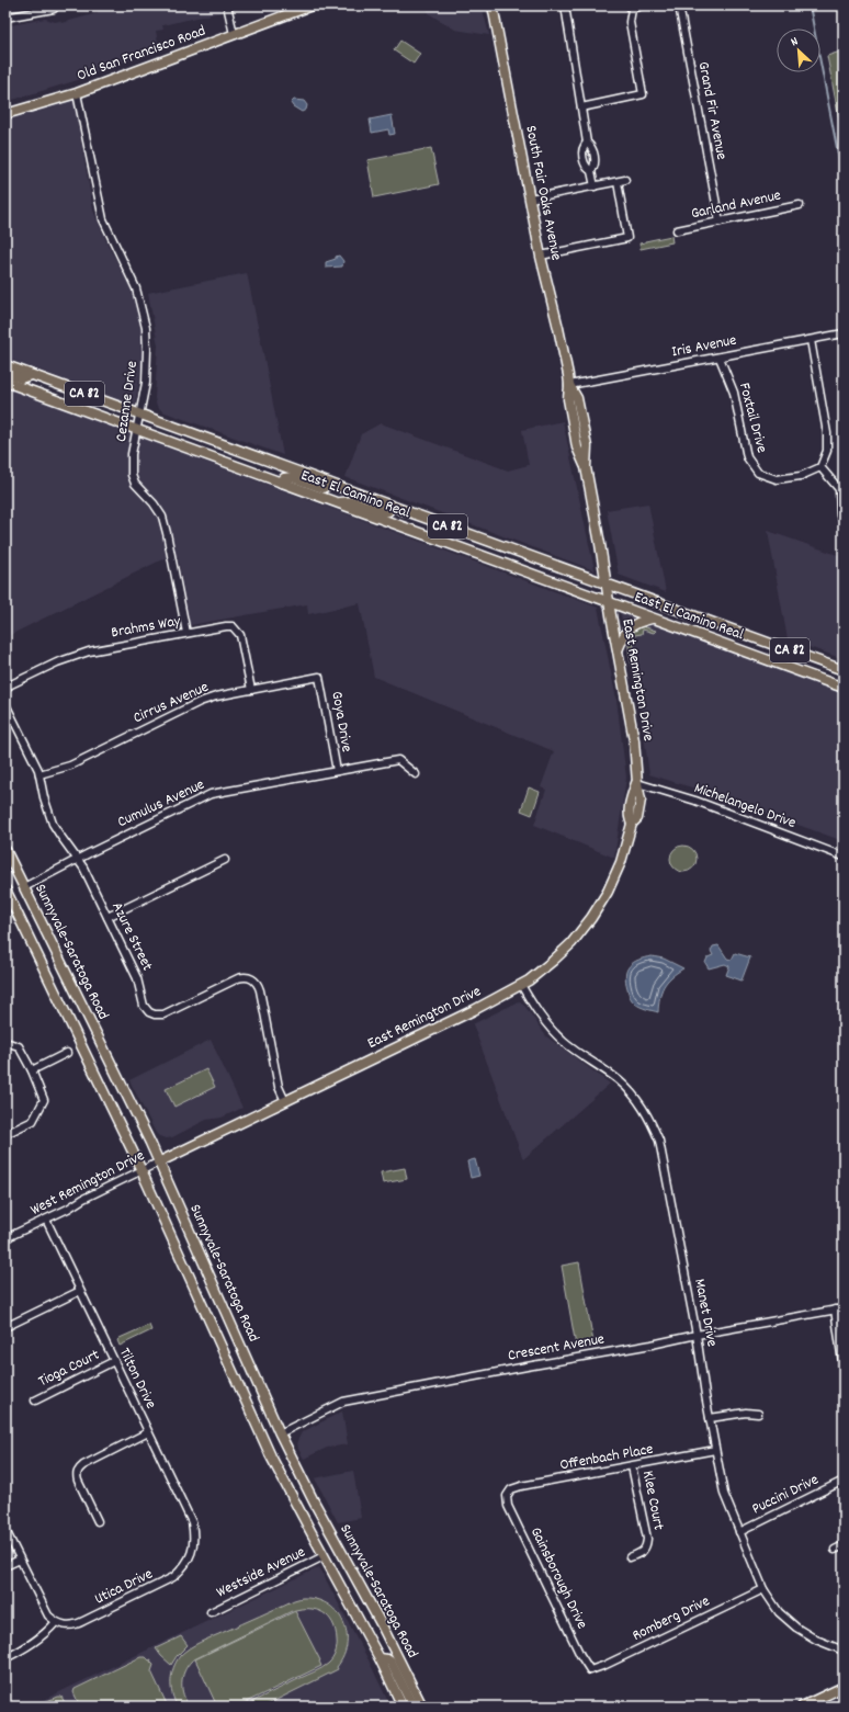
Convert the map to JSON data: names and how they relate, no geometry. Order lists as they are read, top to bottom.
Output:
{
  "streets": {
    "main road": [
      "Old San Francisco Road",
      "South Fair Oaks Avenue",
      "CA 82",
      "East El Camino Real",
      "East Remington Drive",
      "Sunnyvale-Saratoga Road"
    ],
    "street": [
      "Grand Fir Avenue",
      "Garland Avenue",
      "Iris Avenue",
      "Cezanne Drive",
      "Foxtail Drive",
      "Brahms Way",
      "Cirrus Avenue",
      "Goya Drive",
      "Cumulus Avenue",
      "Michelangelo Drive",
      "Azure Street",
      "West Remington Drive",
      "Manet Drive",
      "Crescent Avenue",
      "Tioga Court",
      "Tilton Drive",
      "Offenbach Place",
      "Puccini Drive",
      "Klee Court",
      "Westside Avenue",
      "Gainsborough Drive",
      "Utica Drive",
      "Romberg Drive"
    ]
  },
  "crossings": [
    ["Old San Francisco Road", "Cezanne Drive"],
    ["Grand Fir Avenue", "Garland Avenue"],
    ["South Fair Oaks Avenue", "Iris Avenue"],
    ["South Fair Oaks Avenue", "East El Camino Real"],
    ["South Fair Oaks Avenue", "East Remington Drive"],
    ["Iris Avenue", "Foxtail Drive"],
    ["Cezanne Drive", "East El Camino Real"],
    ["Cezanne Drive", "Brahms Way"],
    ["East El Camino Real", "East Remington Drive"],
    ["Brahms Way", "Cirrus Avenue"],
    ["East Remington Drive", "Michelangelo Drive"],
    ["East Remington Drive", "Azure Street"],
    ["East Remington Drive", "Sunnyvale-Saratoga Road"],
    ["East Remington Drive", "West Remington Drive"],
    ["East Remington Drive", "Manet Drive"],
    ["Cirrus Avenue", "Goya Drive"],
    ["Cirrus Avenue", "Azure Street"],
    ["Goya Drive", "Cumulus Avenue"],
    ["Cumulus Avenue", "Azure Street"],
    ["Cumulus Avenue", "Sunnyvale-Saratoga Road"],
    ["Sunnyvale-Saratoga Road", "West Remington Drive"],
    ["Sunnyvale-Saratoga Road", "Crescent Avenue"],
    ["Sunnyvale-Saratoga Road", "Westside Avenue"],
    ["West Remington Drive", "Tilton Drive"],
    ["Manet Drive", "Crescent Avenue"],
    ["Manet Drive", "Offenbach Place"],
    ["Manet Drive", "Puccini Drive"],
    ["Manet Drive", "Romberg Drive"],
    ["Tioga Court", "Tilton Drive"],
    ["Tilton Drive", "Utica Drive"],
    ["Offenbach Place", "Klee Court"],
    ["Offenbach Place", "Gainsborough Drive"],
    ["Gainsborough Drive", "Romberg Drive"]
  ],
  "north": "top left"
}
